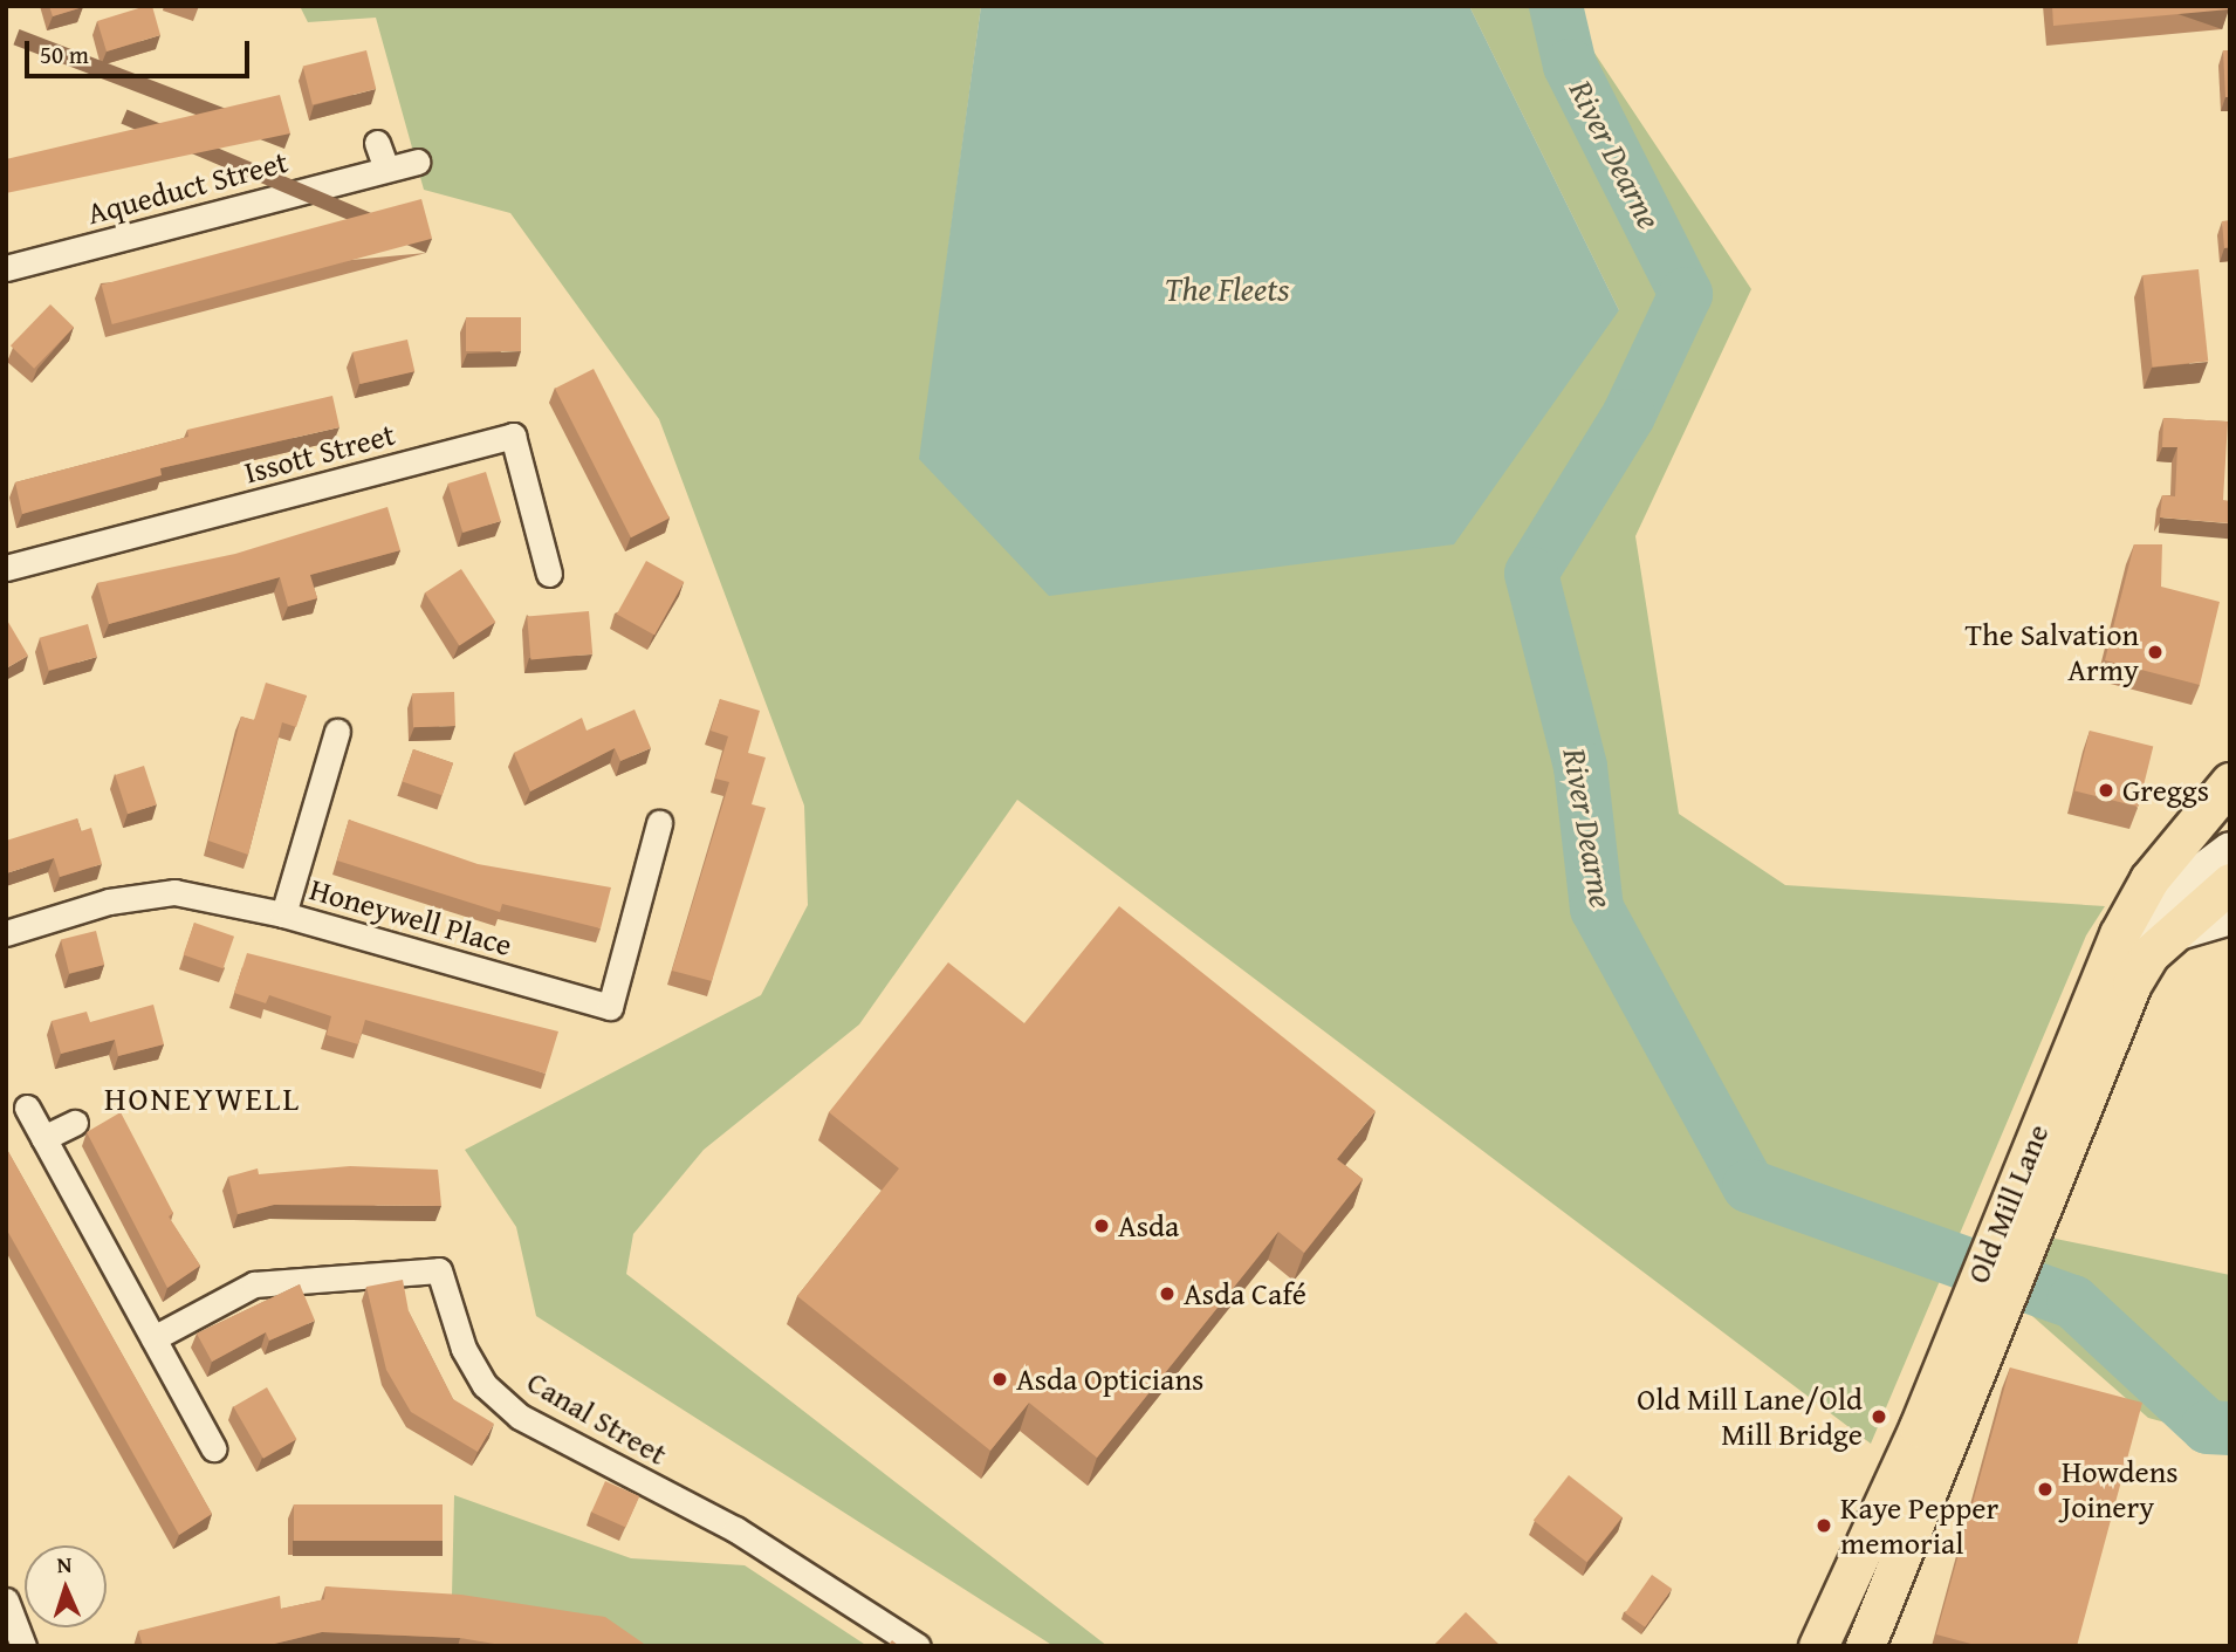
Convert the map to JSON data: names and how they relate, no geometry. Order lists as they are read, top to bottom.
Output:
{
  "streets": {
    "main road": ["Old Mill Lane"],
    "street": [
      "Aqueduct Street",
      "Issott Street",
      "Honeywell Place",
      "Canal Street"
    ]
  },
  "districts": ["HONEYWELL"],
  "water": ["River Dearne", "The Fleets"],
  "places": [
    "The Salvation Army",
    "Greggs",
    "Asda",
    "Asda Café",
    "Asda Opticians",
    "Old Mill Lane/Old Mill Bridge",
    "Howdens Joinery",
    "Kaye Pepper memorial"
  ],
  "scale_bar": "50 m",
  "north": "top"
}
